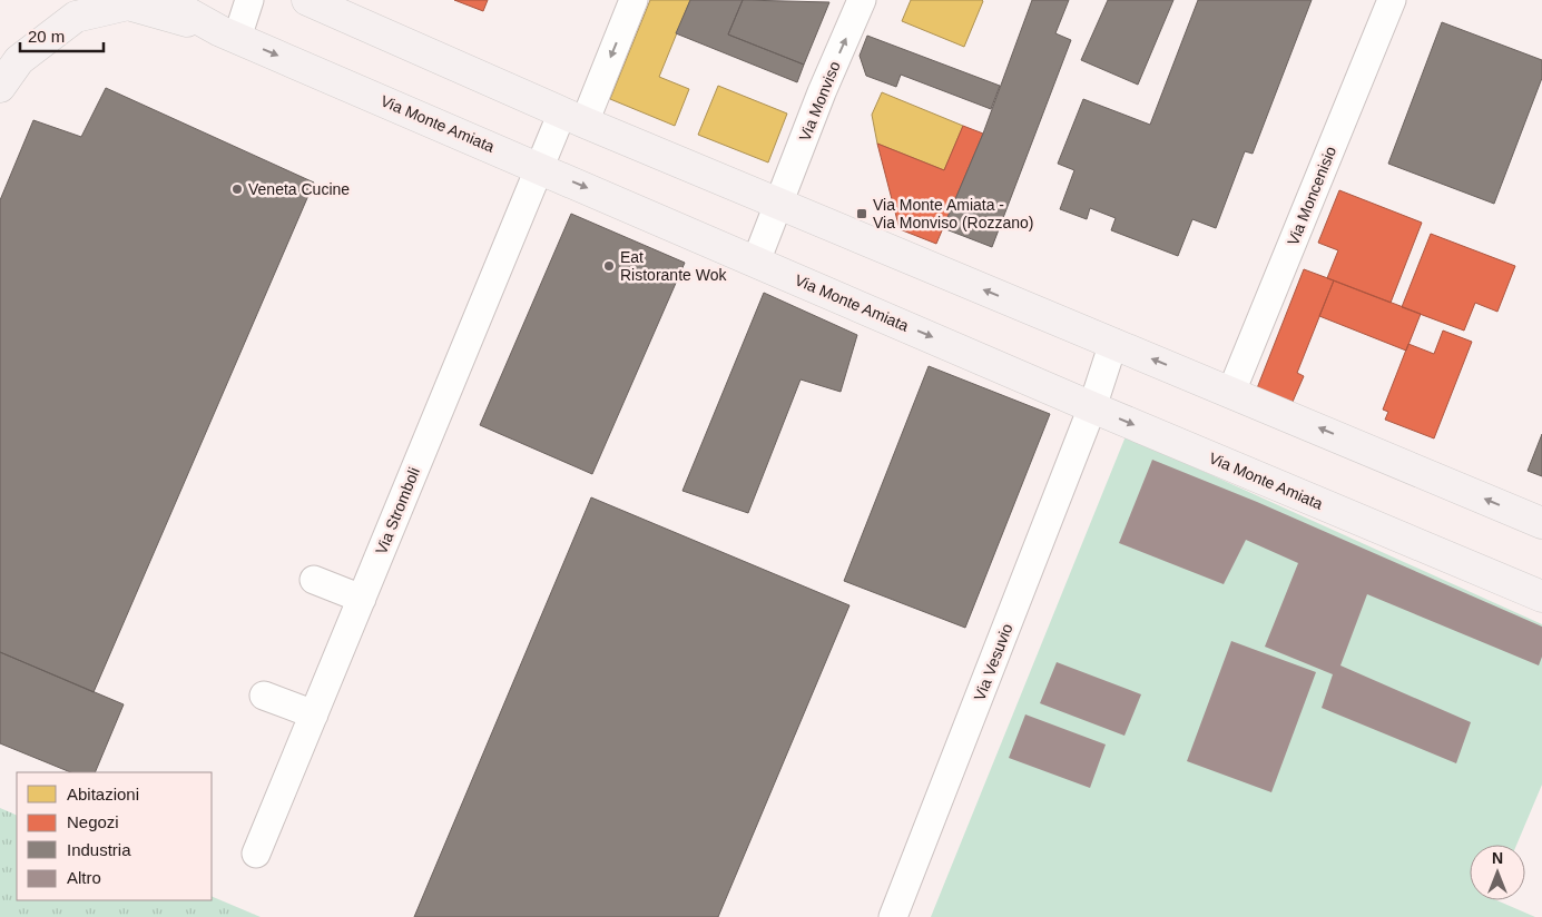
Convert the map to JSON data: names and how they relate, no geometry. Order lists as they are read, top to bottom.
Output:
{
  "streets": {
    "main road": ["Via Monte Amiata"],
    "street": [
      "Via Monviso",
      "Via Moncenisio",
      "Via Stromboli",
      "Via Vesuvio"
    ]
  },
  "crossings": [
    ["Via Monviso", "Via Monte Amiata"],
    ["Via Monte Amiata", "Via Stromboli"],
    ["Via Monte Amiata", "Via Vesuvio"]
  ],
  "one_way": ["Via Monviso"],
  "places": {
    "other": ["Veneta Cucine", "Eat Ristorante Wok"],
    "transit": ["Via Monte Amiata - Via Monviso (Rozzano)"]
  },
  "legend": [
    "Abitazioni",
    "Negozi",
    "Industria",
    "Altro"
  ],
  "scale_bar": "20 m",
  "north": "top"
}
